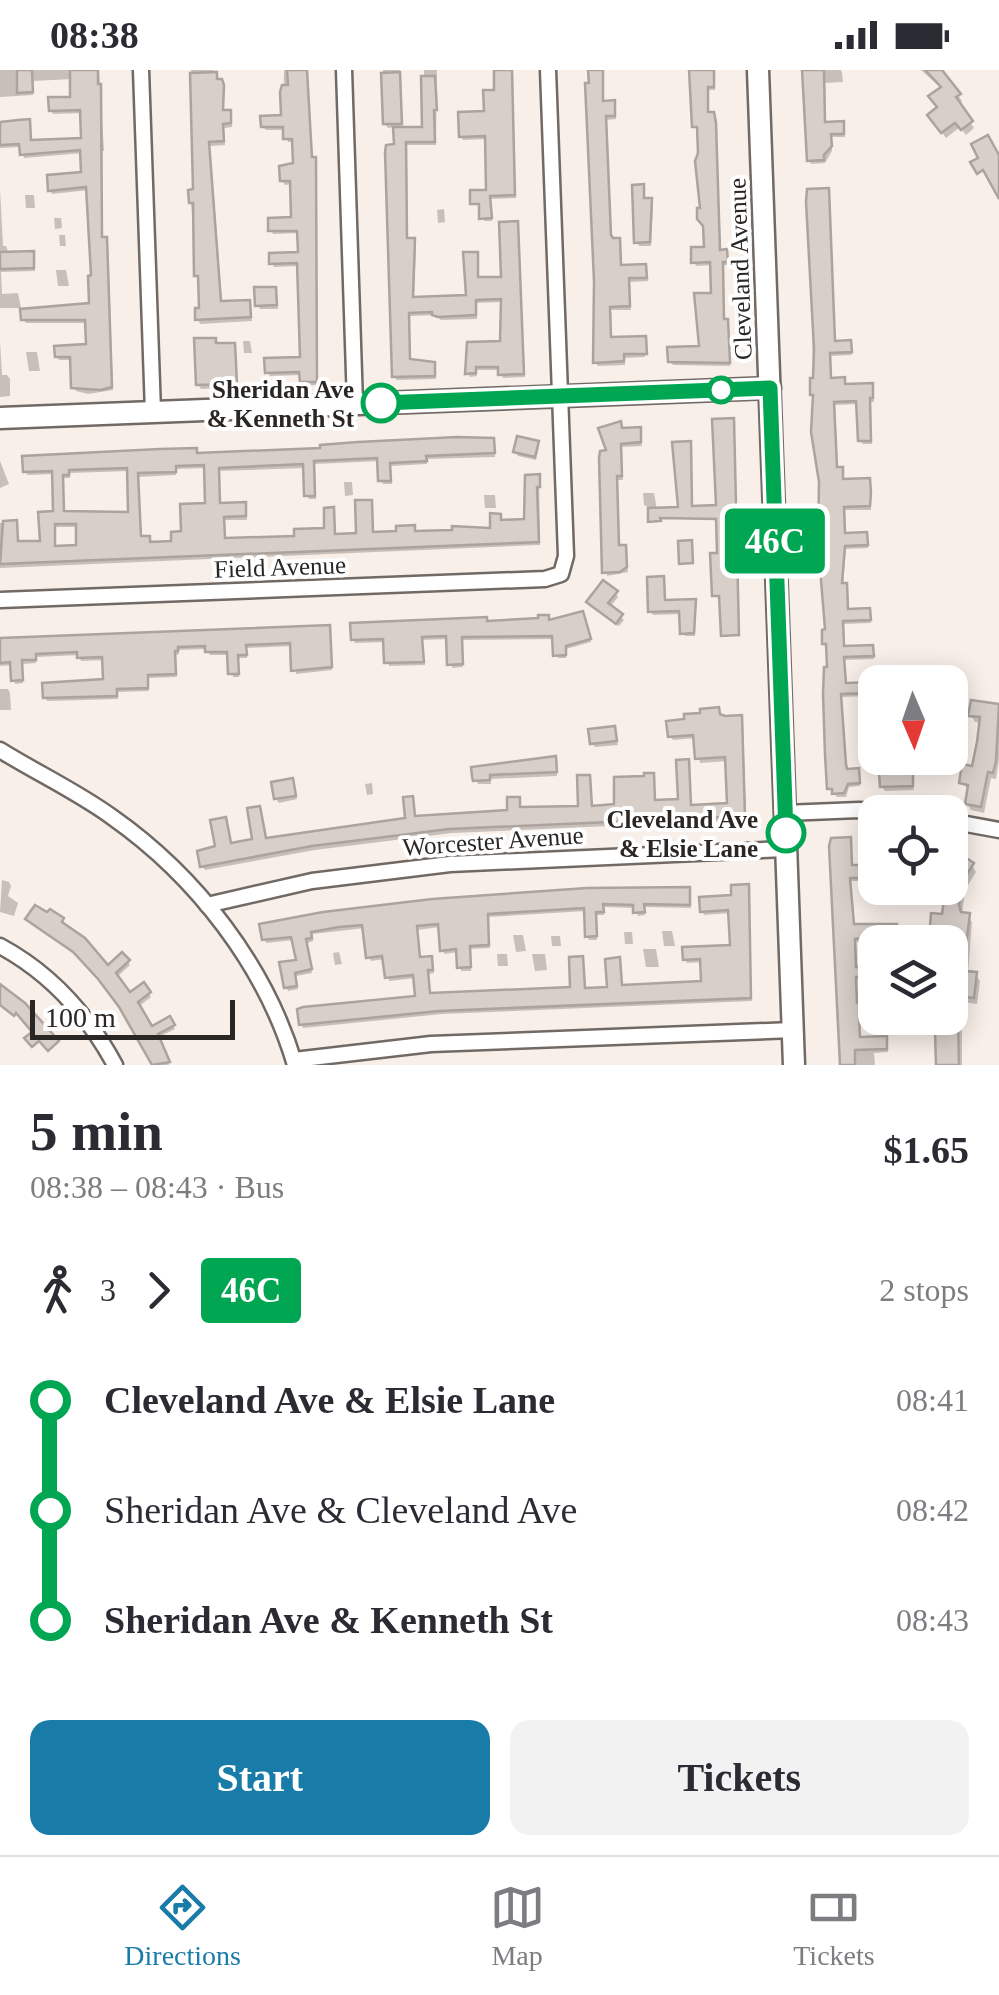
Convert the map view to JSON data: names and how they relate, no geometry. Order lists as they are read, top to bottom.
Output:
{
  "streets": {
    "street": ["Cleveland Avenue", "Field Avenue", "Worcester Avenue"]
  },
  "crossings": [
    ["Cleveland Avenue", "Worcester Avenue"]
  ],
  "places": ["Sheridan Ave & Kenneth St", "Cleveland Ave & Elsie Lane"],
  "lines": ["bus line 46C"],
  "scale_bar": "100 m",
  "north": "bottom",
  "page": {
    "status": "08:38",
    "on_map": "46C",
    "scale": "100 m",
    "heading": ["5 min", "08:38 – 08:43 · Bus", "$1.65"],
    "legs": ["3", "46C", "2 stops"],
    "list": [
      {
        "name": "Cleveland Ave & Elsie Lane",
        "value": "08:41"
      },
      {
        "name": "Sheridan Ave & Cleveland Ave",
        "value": "08:42"
      },
      {
        "name": "Sheridan Ave & Kenneth St",
        "value": "08:43"
      }
    ],
    "buttons": ["Start", "Tickets"],
    "tabs": ["Directions", "Map", "Tickets"]
  }
}
